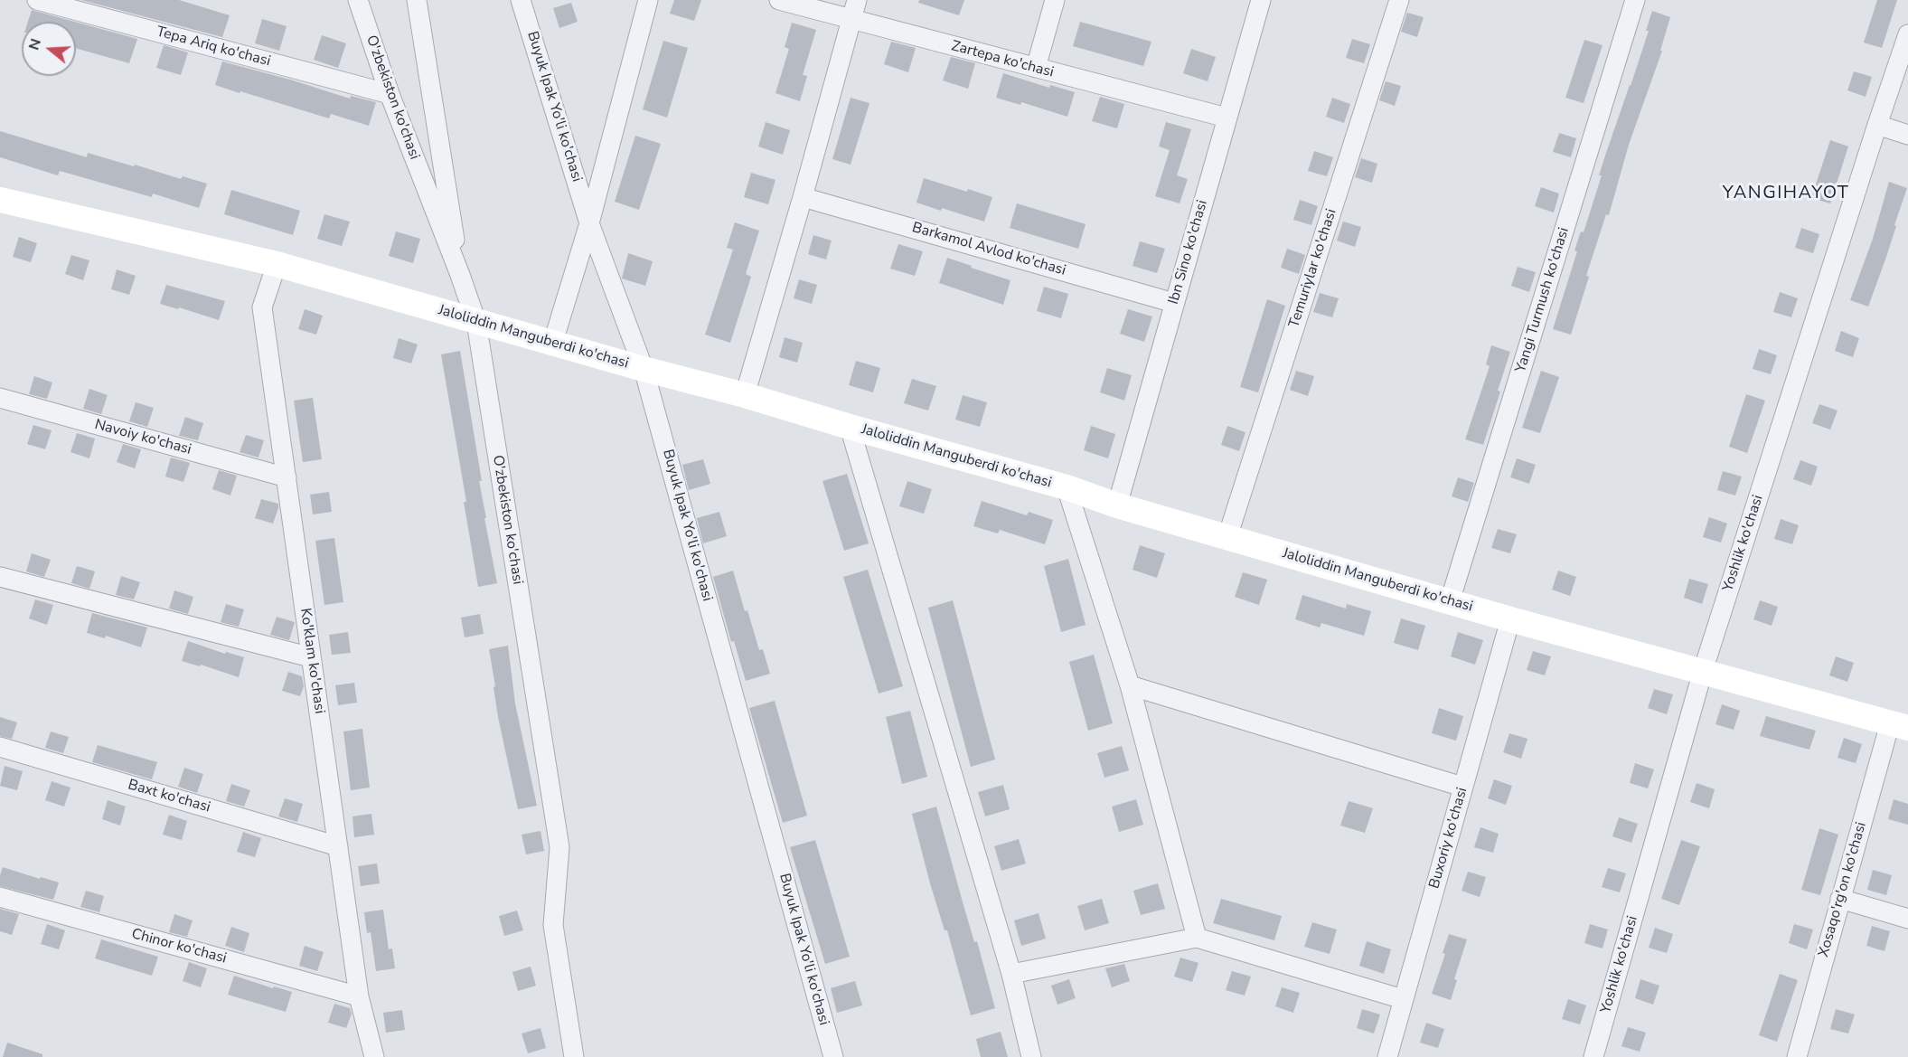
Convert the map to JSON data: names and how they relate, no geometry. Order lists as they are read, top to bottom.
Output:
{
  "streets": {
    "street": [
      "Tepa Ariq ko'chasi",
      "Zartepa ko'chasi",
      "O'zbekiston ko'chasi",
      "Buyuk Ipak Yo'li ko'chasi",
      "Barkamol Avlod ko'chasi",
      "Ibn Sino ko'chasi",
      "Temuriylar ko'chasi",
      "Yangi Turmush ko'chasi",
      "Jaloliddin Manguberdi ko'chasi",
      "Navoiy ko'chasi",
      "Yoshlik ko'chasi",
      "Ko'klam ko'chasi",
      "Baxt ko'chasi",
      "Buxoriy ko'chasi",
      "Xosaqo'rg'on ko'chasi",
      "Chinor ko'chasi"
    ]
  },
  "crossings": [
    ["Tepa Ariq ko'chasi", "O'zbekiston ko'chasi"],
    ["Zartepa ko'chasi", "Ibn Sino ko'chasi"],
    ["O'zbekiston ko'chasi", "Jaloliddin Manguberdi ko'chasi"],
    ["Buyuk Ipak Yo'li ko'chasi", "Jaloliddin Manguberdi ko'chasi"],
    ["Barkamol Avlod ko'chasi", "Ibn Sino ko'chasi"],
    ["Ibn Sino ko'chasi", "Jaloliddin Manguberdi ko'chasi"],
    ["Temuriylar ko'chasi", "Jaloliddin Manguberdi ko'chasi"],
    ["Yangi Turmush ko'chasi", "Jaloliddin Manguberdi ko'chasi"],
    ["Jaloliddin Manguberdi ko'chasi", "Yoshlik ko'chasi"],
    ["Jaloliddin Manguberdi ko'chasi", "Ko'klam ko'chasi"],
    ["Jaloliddin Manguberdi ko'chasi", "Buxoriy ko'chasi"],
    ["Jaloliddin Manguberdi ko'chasi", "Xosaqo'rg'on ko'chasi"],
    ["Navoiy ko'chasi", "Ko'klam ko'chasi"],
    ["Ko'klam ko'chasi", "Baxt ko'chasi"],
    ["Ko'klam ko'chasi", "Chinor ko'chasi"]
  ],
  "districts": ["YANGIHAYOT"],
  "north": "left"
}
